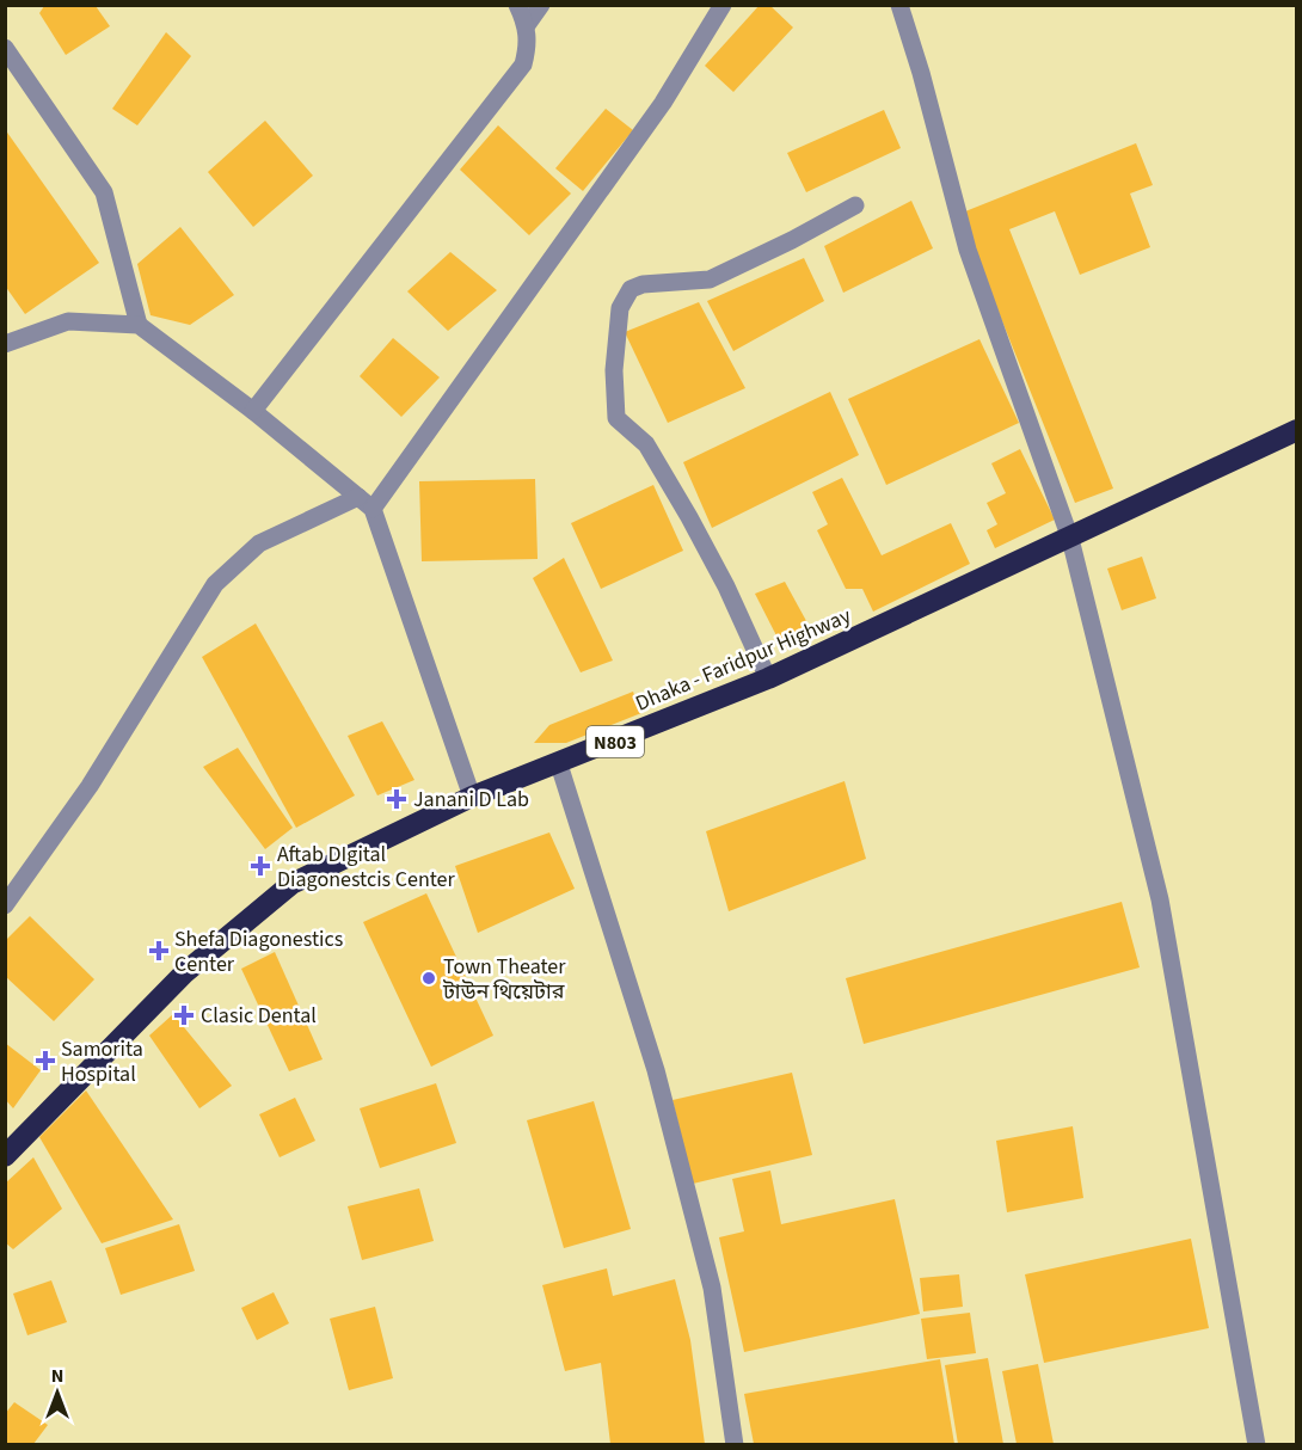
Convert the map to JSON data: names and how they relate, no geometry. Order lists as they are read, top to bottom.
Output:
{
  "streets": {
    "highway": ["Dhaka - Faridpur Highway", "N803"]
  },
  "places": {
    "health": [
      "Janani D Lab",
      "Aftab DIgital Diagonestcis Center",
      "Shefa Diagonestics Center",
      "Clasic Dental",
      "Samorita Hospital"
    ],
    "other": ["Town Theater টাউন থিয়েটার"]
  },
  "north": "top"
}
